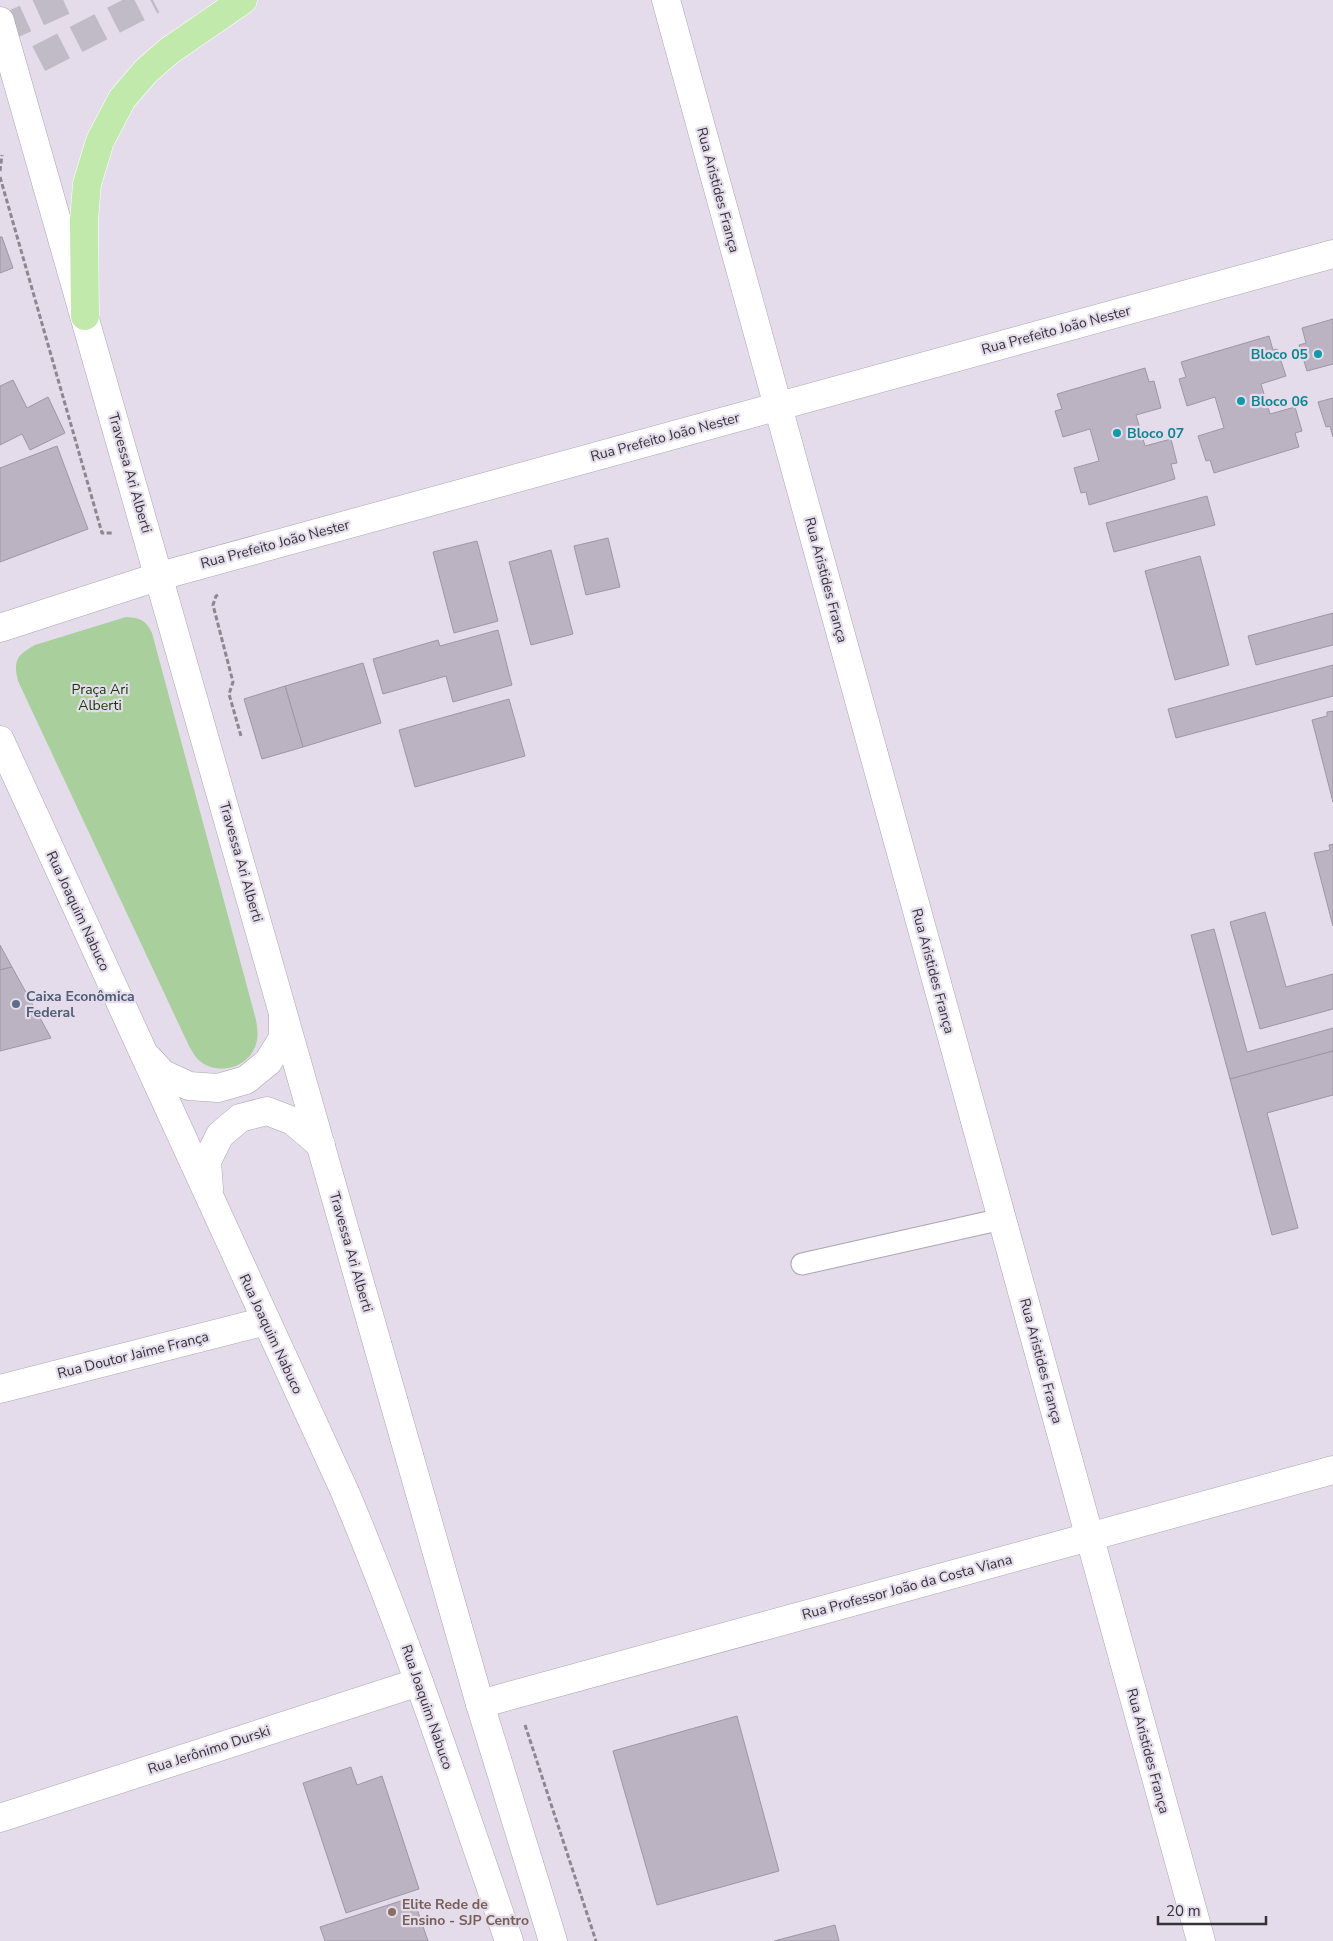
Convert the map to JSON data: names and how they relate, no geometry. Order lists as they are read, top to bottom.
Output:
{
  "streets": {
    "street": [
      "Rua Aristides França",
      "Rua Prefeito João Nester",
      "Travessa Ari Alberti",
      "Rua Joaquim Nabuco",
      "Rua Doutor Jaime França",
      "Rua Professor João da Costa Viana",
      "Rua Jerônimo Durski"
    ]
  },
  "crossings": [
    ["Rua Aristides França", "Rua Prefeito João Nester"],
    ["Rua Aristides França", "Rua Professor João da Costa Viana"],
    ["Rua Prefeito João Nester", "Travessa Ari Alberti"],
    ["Travessa Ari Alberti", "Rua Professor João da Costa Viana"],
    ["Rua Joaquim Nabuco", "Rua Doutor Jaime França"],
    ["Rua Joaquim Nabuco", "Rua Jerônimo Durski"]
  ],
  "parks": ["Praça Ari Alberti"],
  "places": [
    "Bloco 05",
    "Bloco 06",
    "Bloco 07",
    "Caixa Econômica Federal",
    "Elite Rede de Ensino - SJP Centro"
  ],
  "scale_bar": "20 m"
}
